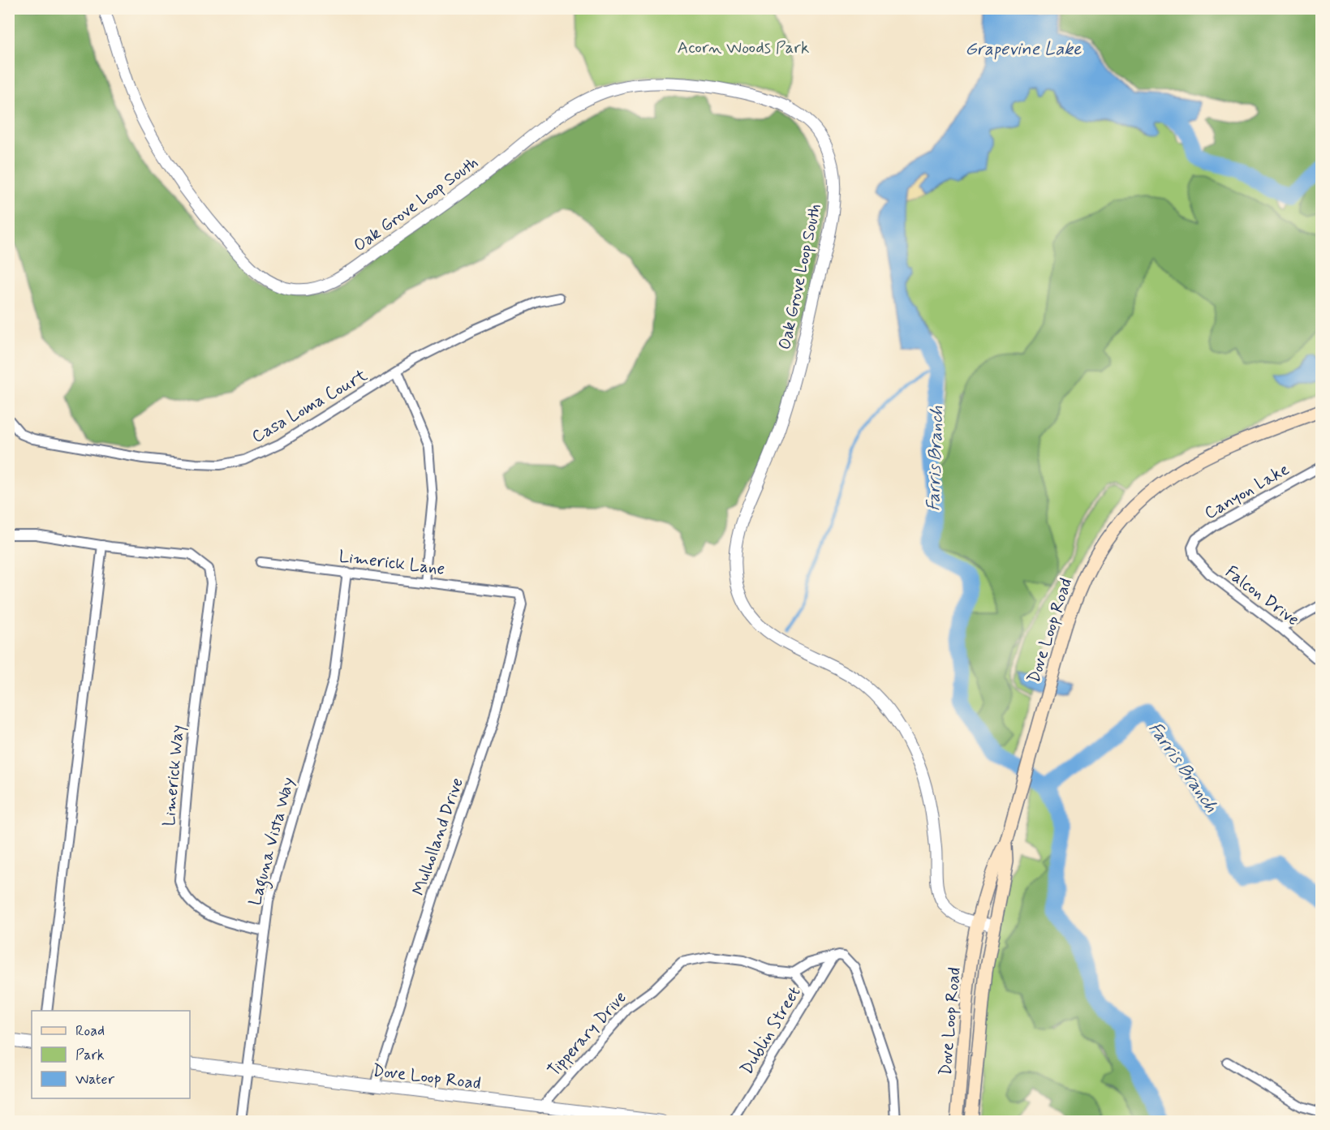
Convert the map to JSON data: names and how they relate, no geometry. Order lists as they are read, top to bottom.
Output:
{
  "streets": {
    "main road": ["Dove Loop Road"],
    "street": [
      "Oak Grove Loop South",
      "Casa Loma Court",
      "Canyon Lake",
      "Limerick Lane",
      "Falcon Drive",
      "Limerick Way",
      "Mulholland Drive",
      "Laguna Vista Way",
      "Dublin Street",
      "Tipperary Drive"
    ]
  },
  "crossings": [
    ["Oak Grove Loop South", "Dove Loop Road"],
    ["Canyon Lake", "Falcon Drive"],
    ["Limerick Lane", "Mulholland Drive"],
    ["Limerick Lane", "Laguna Vista Way"],
    ["Dove Loop Road", "Mulholland Drive"],
    ["Dove Loop Road", "Laguna Vista Way"],
    ["Dove Loop Road", "Tipperary Drive"],
    ["Limerick Way", "Laguna Vista Way"]
  ],
  "water": ["Grapevine Lake", "Farris Branch"],
  "parks": ["Acorn Woods Park"],
  "legend": ["Road", "Park", "Water"]
}
